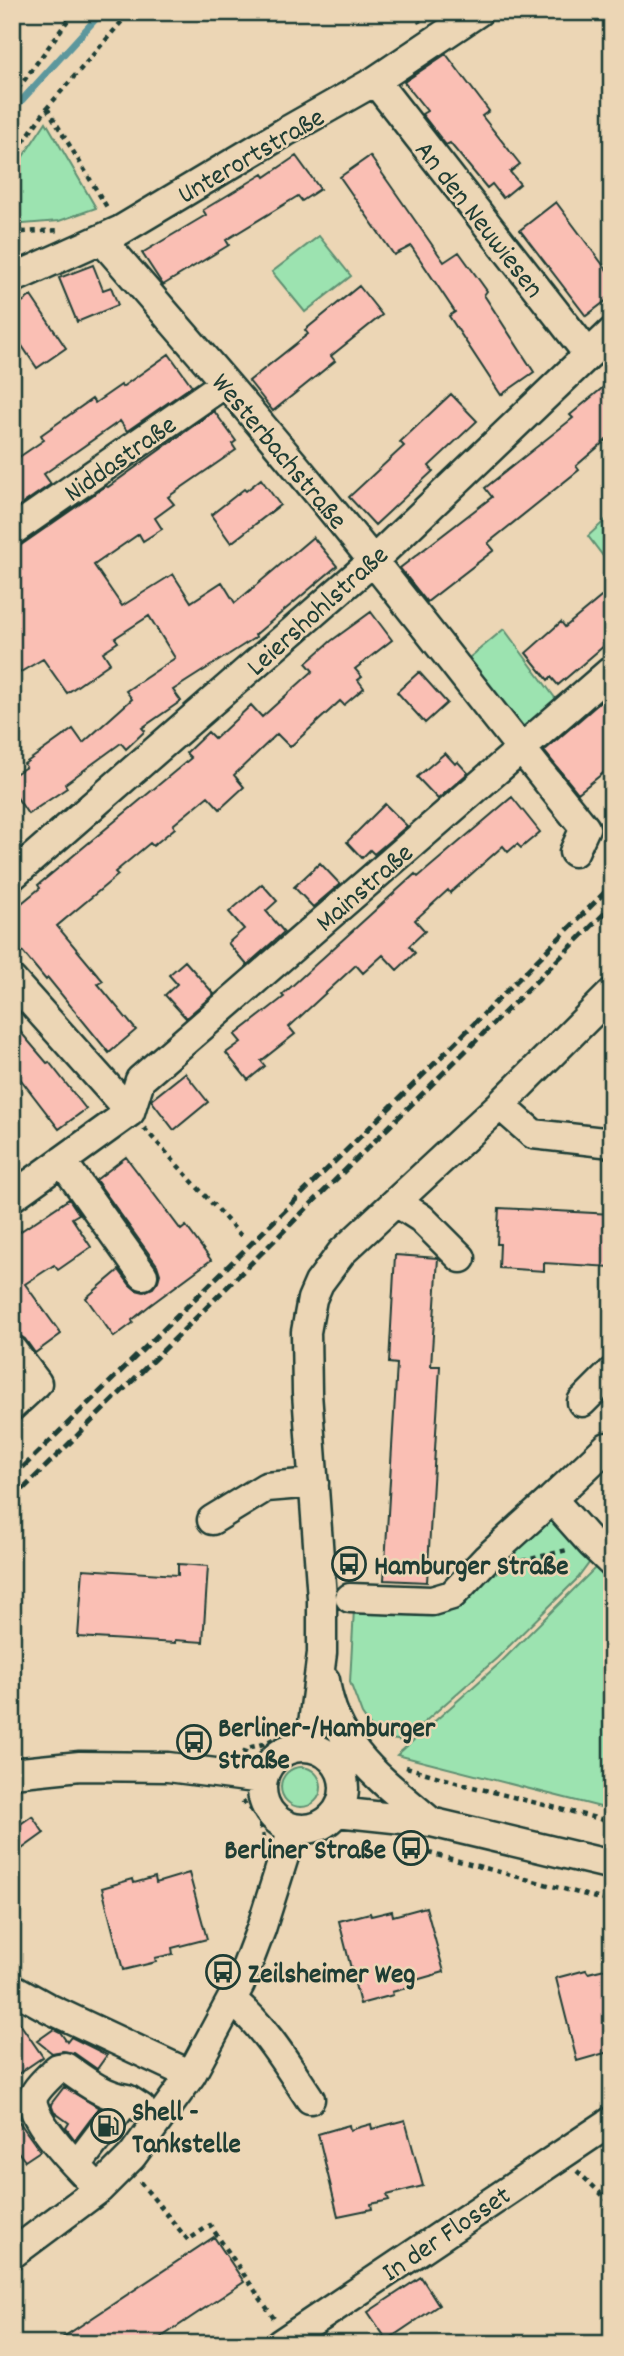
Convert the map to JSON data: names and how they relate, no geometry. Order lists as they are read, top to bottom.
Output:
{
  "streets": {
    "street": [
      "Unterortstraße",
      "An den Neuwiesen",
      "Westerbachstraße",
      "Niddastraße",
      "Leiershohlstraße",
      "Mainstraße",
      "In der Flosset"
    ]
  },
  "crossings": [
    ["Unterortstraße", "An den Neuwiesen"],
    ["Unterortstraße", "Westerbachstraße"],
    ["An den Neuwiesen", "Leiershohlstraße"],
    ["Westerbachstraße", "Niddastraße"],
    ["Westerbachstraße", "Leiershohlstraße"],
    ["Westerbachstraße", "Mainstraße"]
  ],
  "places": {
    "bus stop": [
      "Hamburger Straße",
      "Berliner-/Hamburger Straße",
      "Berliner Straße",
      "Zeilsheimer Weg"
    ],
    "fuel station": ["Shell - Tankstelle"]
  }
}
